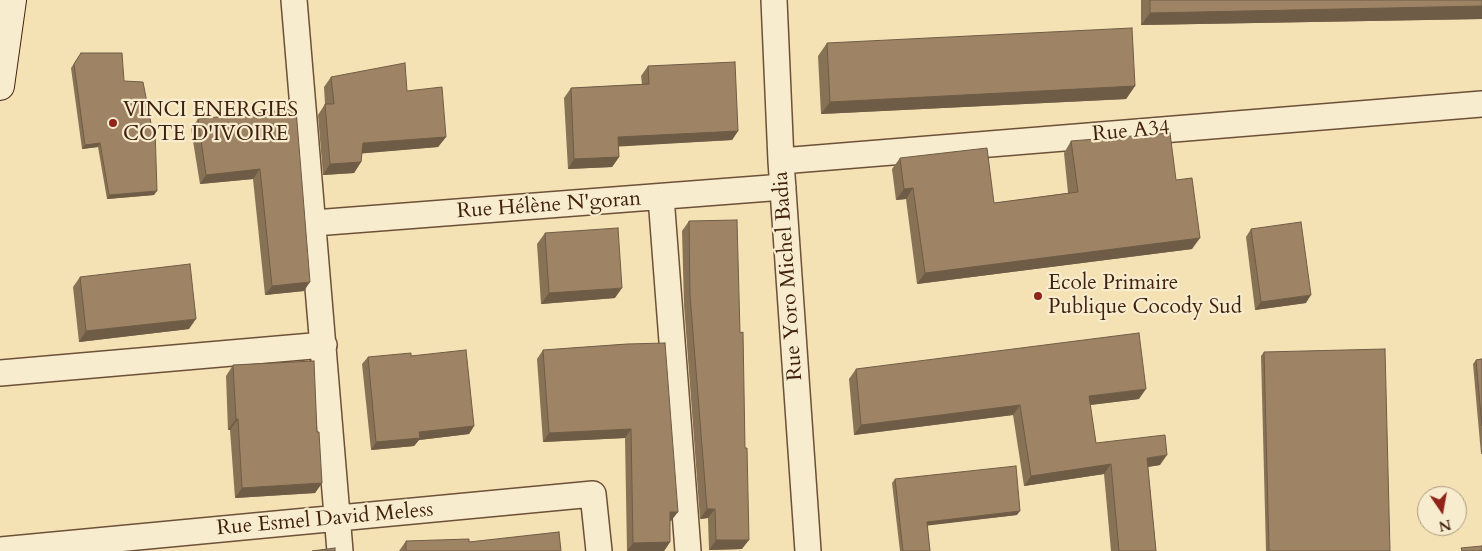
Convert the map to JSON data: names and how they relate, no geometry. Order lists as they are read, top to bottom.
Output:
{
  "streets": {
    "street": [
      "Rue A34",
      "Rue Hélène N'goran",
      "Rue Yoro Michel Badia",
      "Rue Esmel David Meless"
    ]
  },
  "crossings": [
    ["Rue A34", "Rue Yoro Michel Badia"],
    ["Rue Hélène N'goran", "Rue Yoro Michel Badia"]
  ],
  "places": ["VINCI ENERGIES COTE D'IVOIRE", "Ecole Primaire Publique Cocody Sud"],
  "north": "bottom"
}
